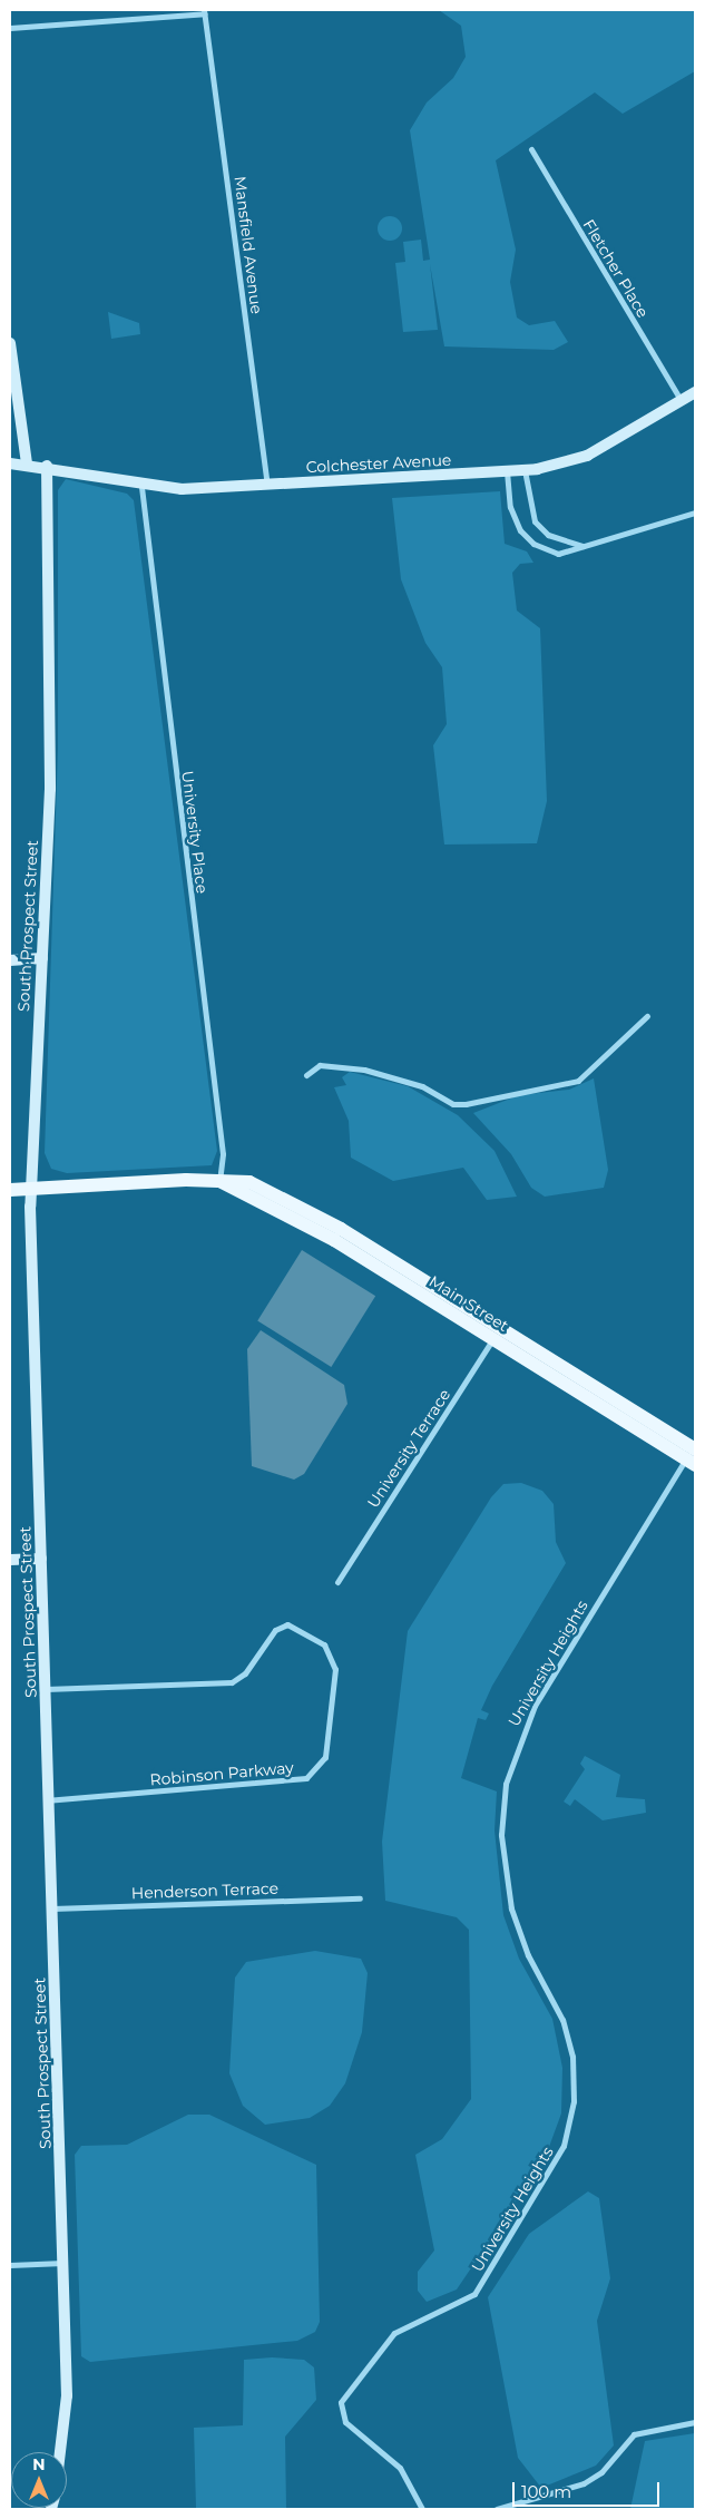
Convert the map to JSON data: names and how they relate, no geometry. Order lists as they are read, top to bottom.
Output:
{
  "streets": {
    "main road": ["Main Street"],
    "street": [
      "Mansfield Avenue",
      "Fletcher Place",
      "Colchester Avenue",
      "University Place",
      "South Prospect Street",
      "University Terrace",
      "University Heights",
      "Robinson Parkway",
      "Henderson Terrace"
    ]
  },
  "crossings": [
    ["Mansfield Avenue", "Colchester Avenue"],
    ["Fletcher Place", "Colchester Avenue"],
    ["Colchester Avenue", "University Place"],
    ["Colchester Avenue", "South Prospect Street"],
    ["University Place", "Main Street"],
    ["South Prospect Street", "Main Street"],
    ["South Prospect Street", "Robinson Parkway"],
    ["South Prospect Street", "Henderson Terrace"],
    ["Main Street", "University Terrace"],
    ["Main Street", "University Heights"]
  ],
  "scale_bar": "100 m",
  "north": "top"
}
